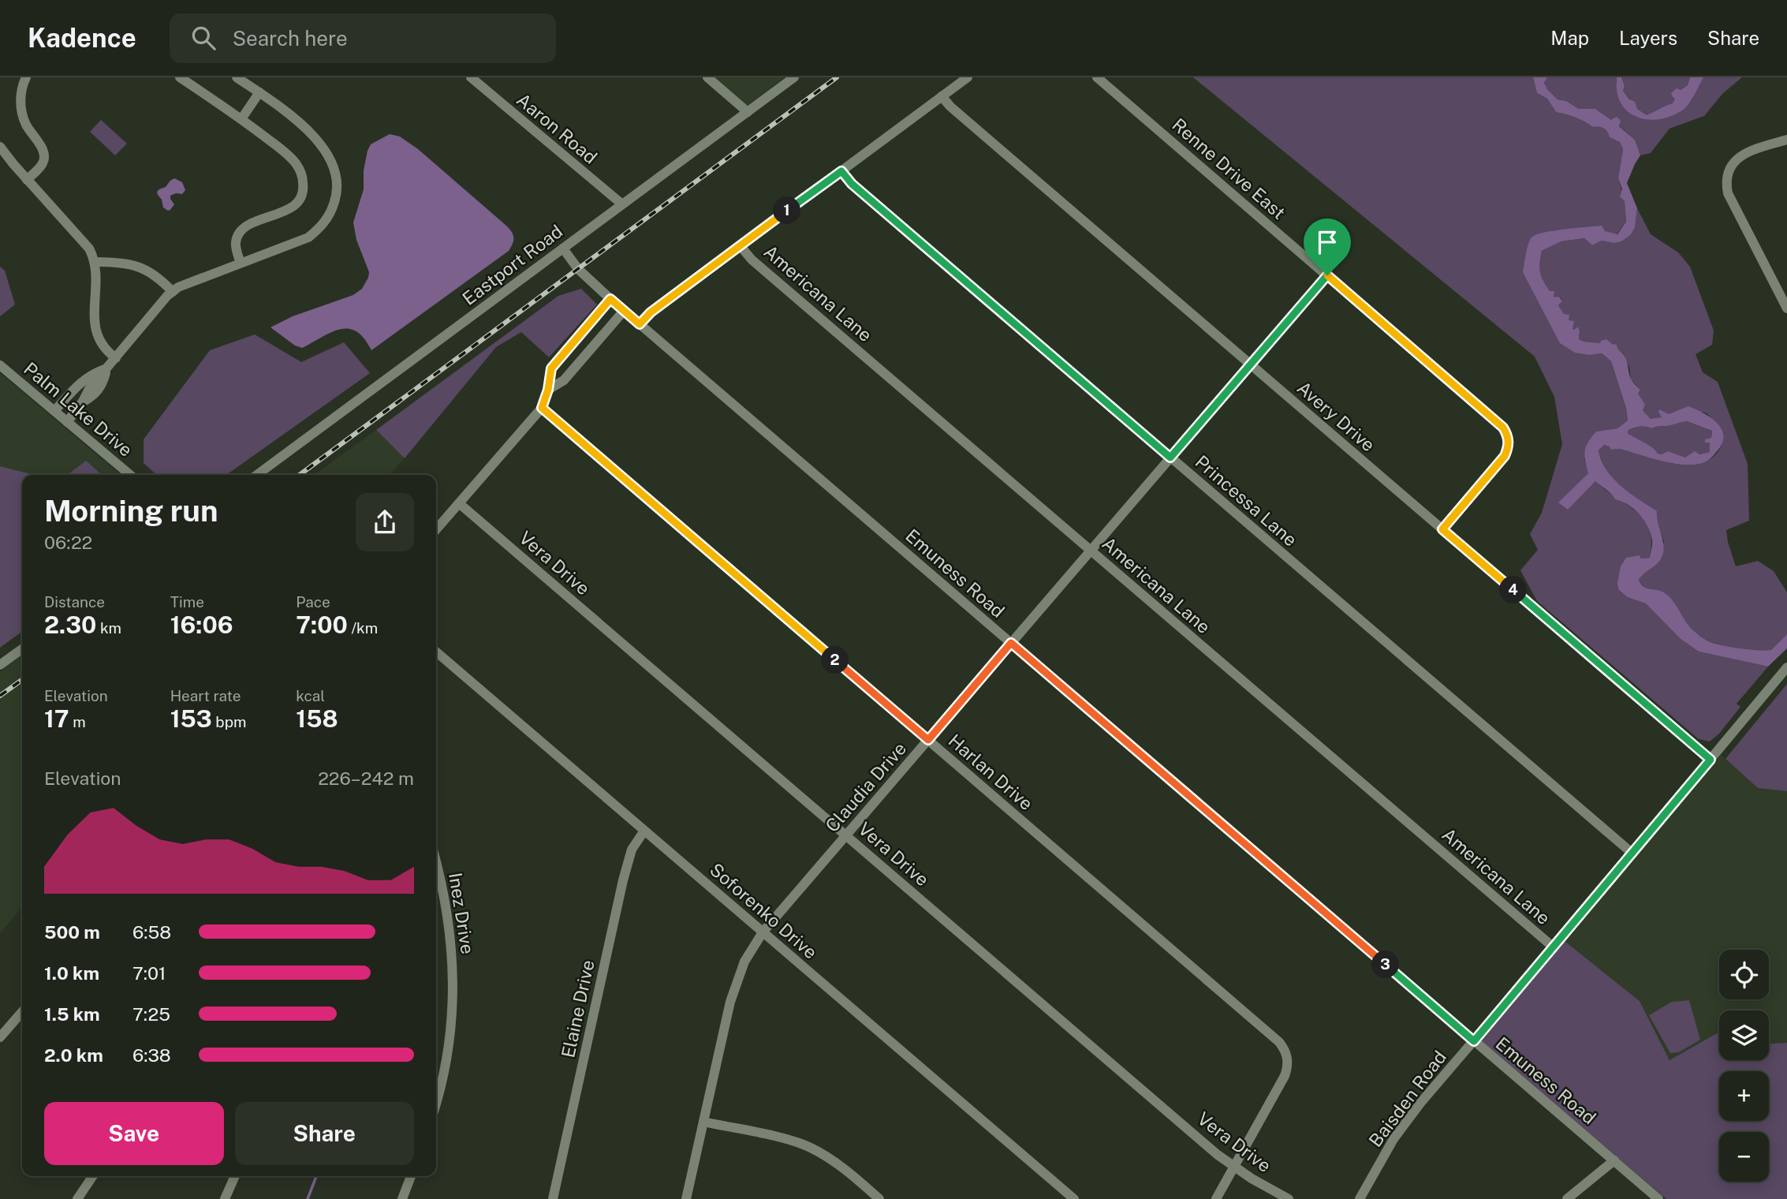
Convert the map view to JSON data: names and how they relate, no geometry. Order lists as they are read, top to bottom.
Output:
{
  "streets": {
    "street": [
      "Aaron Road",
      "Renne Drive East",
      "Eastport Road",
      "Americana Lane",
      "Palm Lake Drive",
      "Avery Drive",
      "Princessa Lane",
      "Vera Drive",
      "Emuness Road",
      "Harlan Drive",
      "Claudia Drive",
      "Soforenko Drive",
      "Inez Drive",
      "Elaine Drive",
      "Baisden Road"
    ]
  },
  "crossings": [
    ["Aaron Road", "Eastport Road"],
    ["Renne Drive East", "Avery Drive"],
    ["Renne Drive East", "Claudia Drive"],
    ["Eastport Road", "Emuness Road"],
    ["Americana Lane", "Claudia Drive"],
    ["Americana Lane", "Baisden Road"],
    ["Avery Drive", "Claudia Drive"],
    ["Avery Drive", "Baisden Road"],
    ["Princessa Lane", "Claudia Drive"],
    ["Princessa Lane", "Baisden Road"],
    ["Vera Drive", "Harlan Drive"],
    ["Vera Drive", "Claudia Drive"],
    ["Emuness Road", "Claudia Drive"],
    ["Emuness Road", "Baisden Road"],
    ["Harlan Drive", "Claudia Drive"],
    ["Claudia Drive", "Soforenko Drive"],
    ["Soforenko Drive", "Elaine Drive"]
  ],
  "page": {
    "header": "Kadence",
    "search": "Search here",
    "nav": ["Map", "Layers", "Share"],
    "pins": [
      "1",
      "4",
      "2",
      "3"
    ],
    "heading": ["Morning run", "06:22"],
    "stats": [
      ["Distance", "2.30 km"],
      ["Time", "16:06"],
      ["Pace", "7:00 /km"],
      ["Elevation", "17 m"],
      ["Heart rate", "153 bpm"],
      ["kcal", "158"]
    ],
    "chart": ["Elevation", "226–242 m"],
    "list": [
      {
        "name": "500 m",
        "note": "6:58"
      },
      {
        "name": "1.0 km",
        "note": "7:01"
      },
      {
        "name": "1.5 km",
        "note": "7:25"
      },
      {
        "name": "2.0 km",
        "note": "6:38"
      }
    ],
    "map_buttons": ["+", "−"],
    "buttons": ["Save", "Share"]
  }
}
